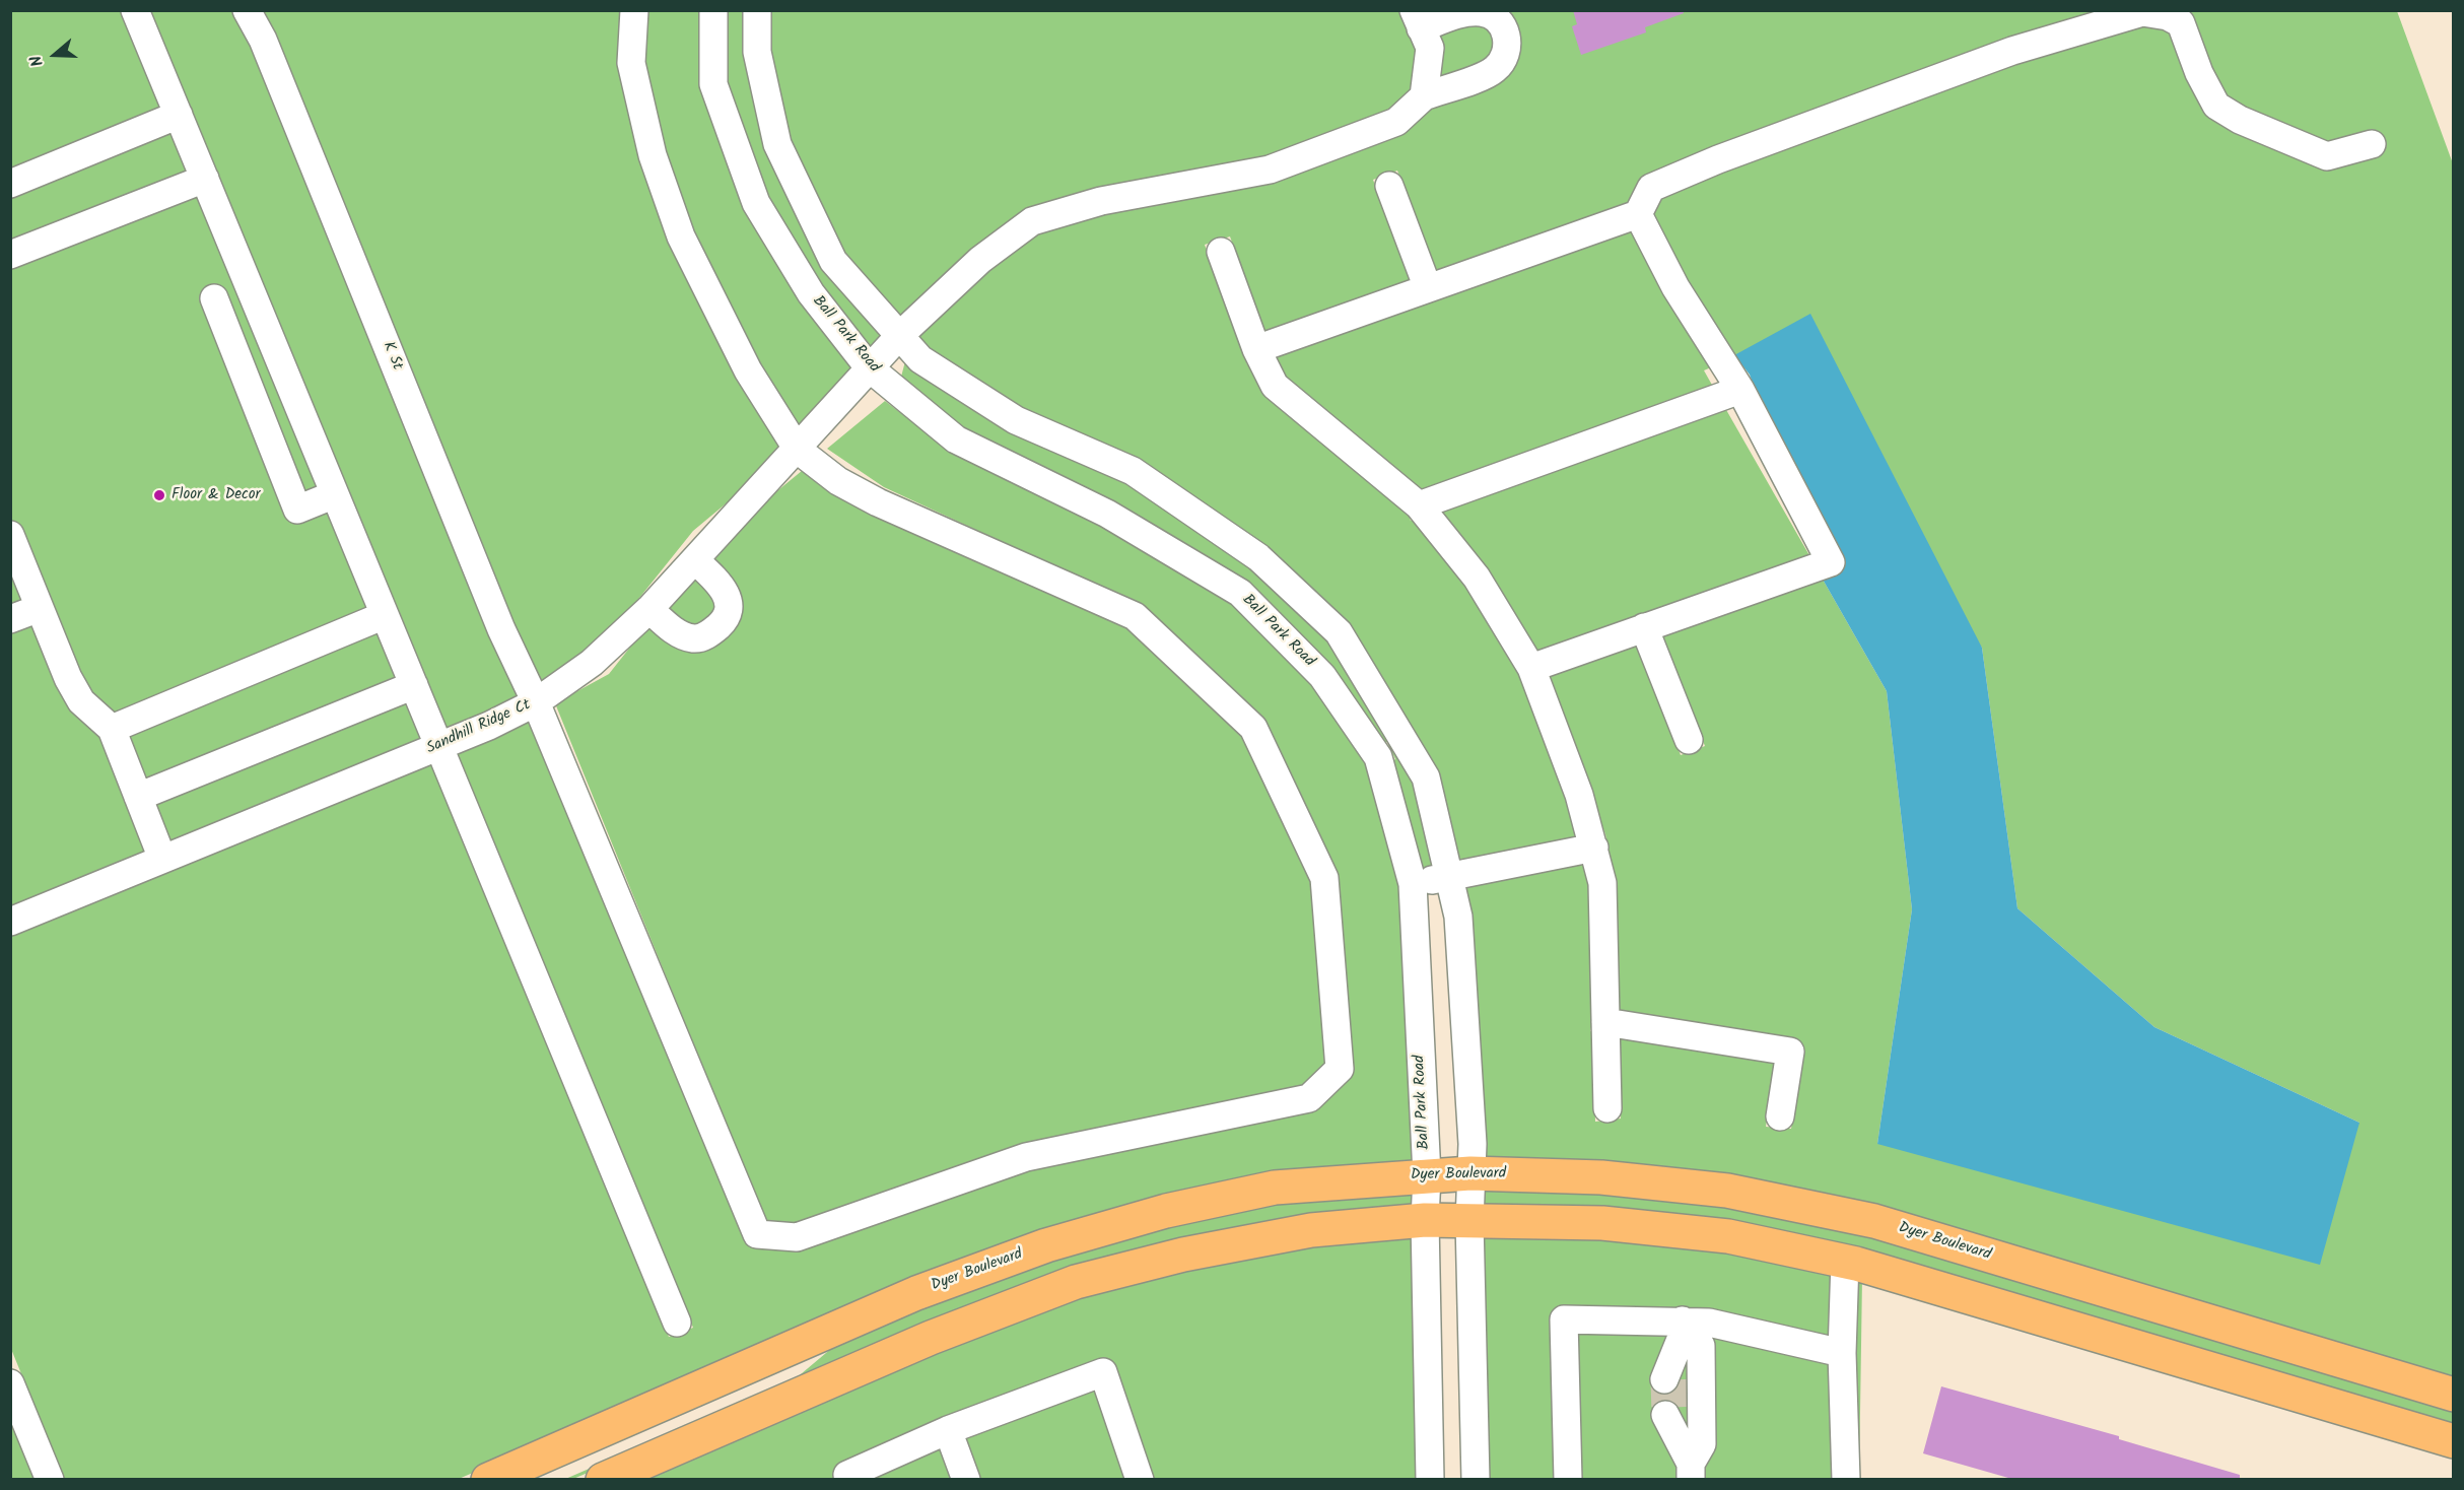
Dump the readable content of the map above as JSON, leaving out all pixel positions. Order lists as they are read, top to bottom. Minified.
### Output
{"streets":{"main road":["Dyer Boulevard"],"street":["Ball Park Road","K St","Sandhill Ridge Ct"]},"crossings":[["Ball Park Road","Sandhill Ridge Ct"],["Ball Park Road","Dyer Boulevard"],["K St","Sandhill Ridge Ct"]],"places":["Floor & Decor"],"north":"left"}
